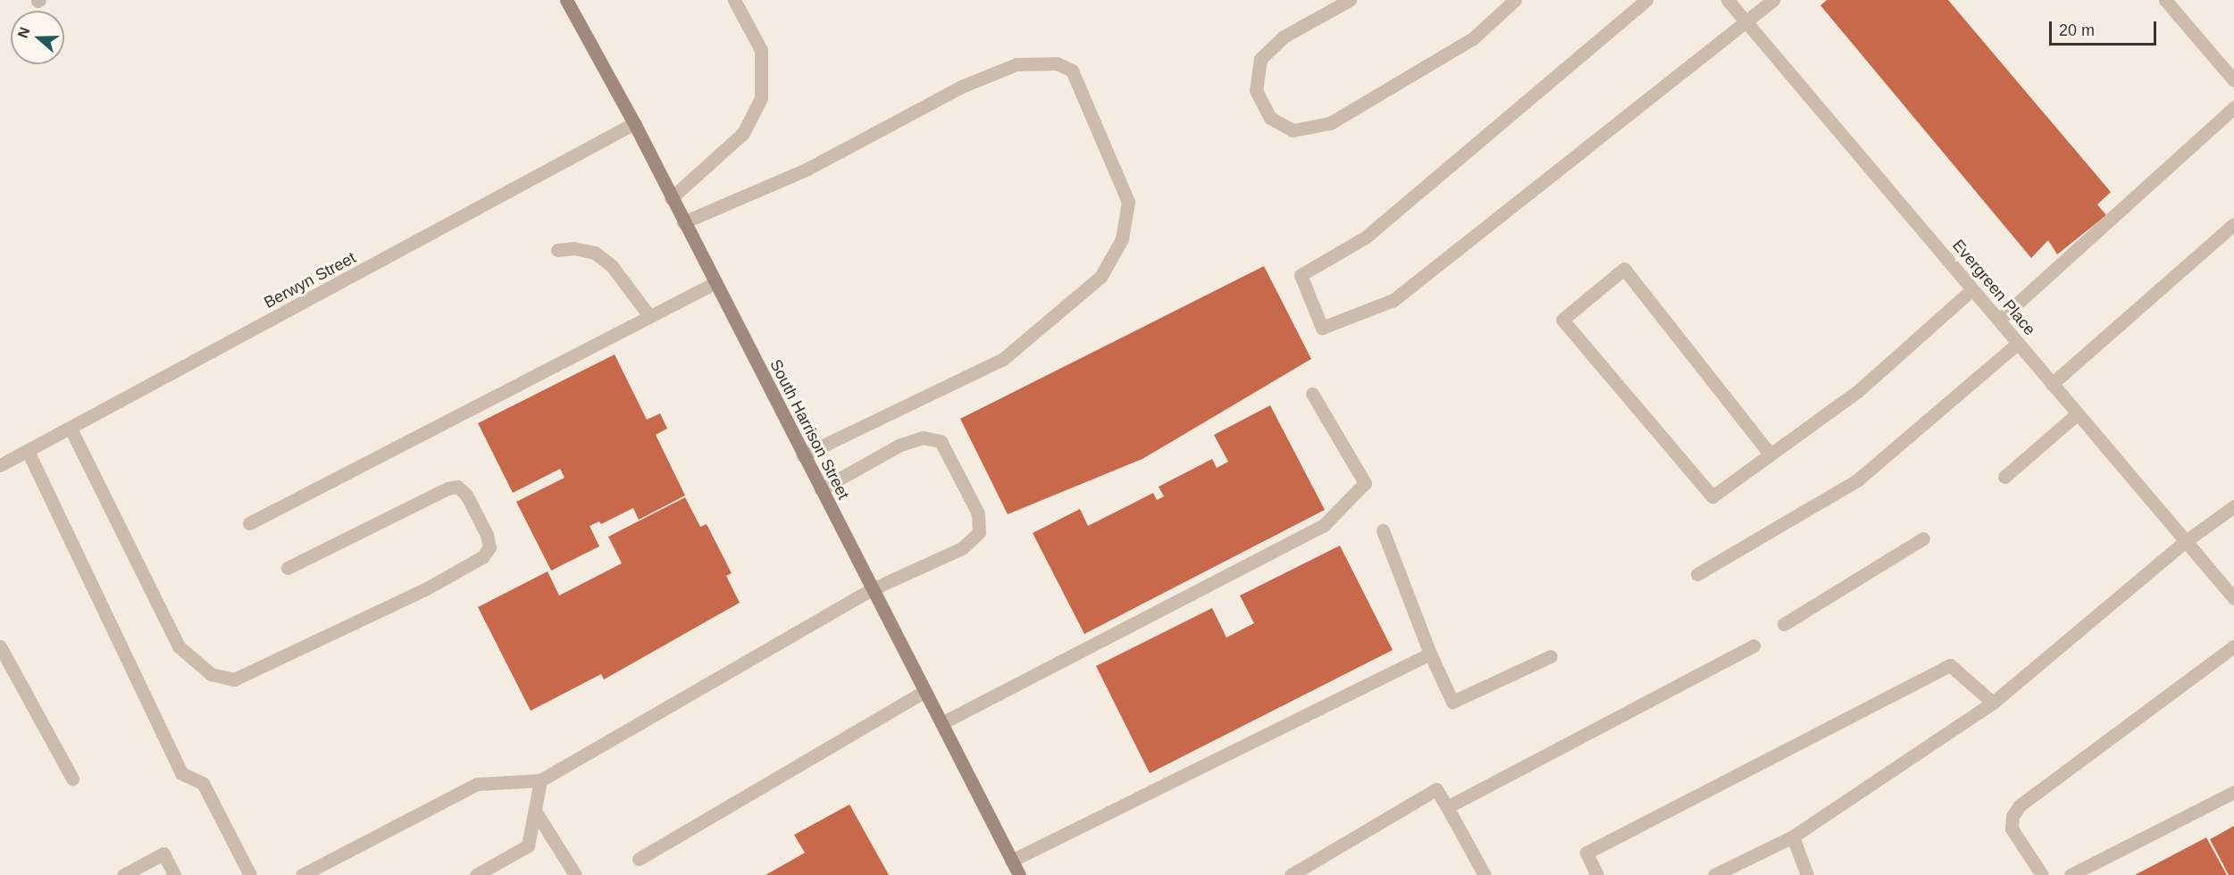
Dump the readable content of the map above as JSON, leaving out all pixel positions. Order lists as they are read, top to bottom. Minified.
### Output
{"streets":{"main road":["South Harrison Street"],"street":["Berwyn Street","Evergreen Place"]},"crossings":[["Berwyn Street","South Harrison Street"]],"scale_bar":"20 m","north":"left"}
